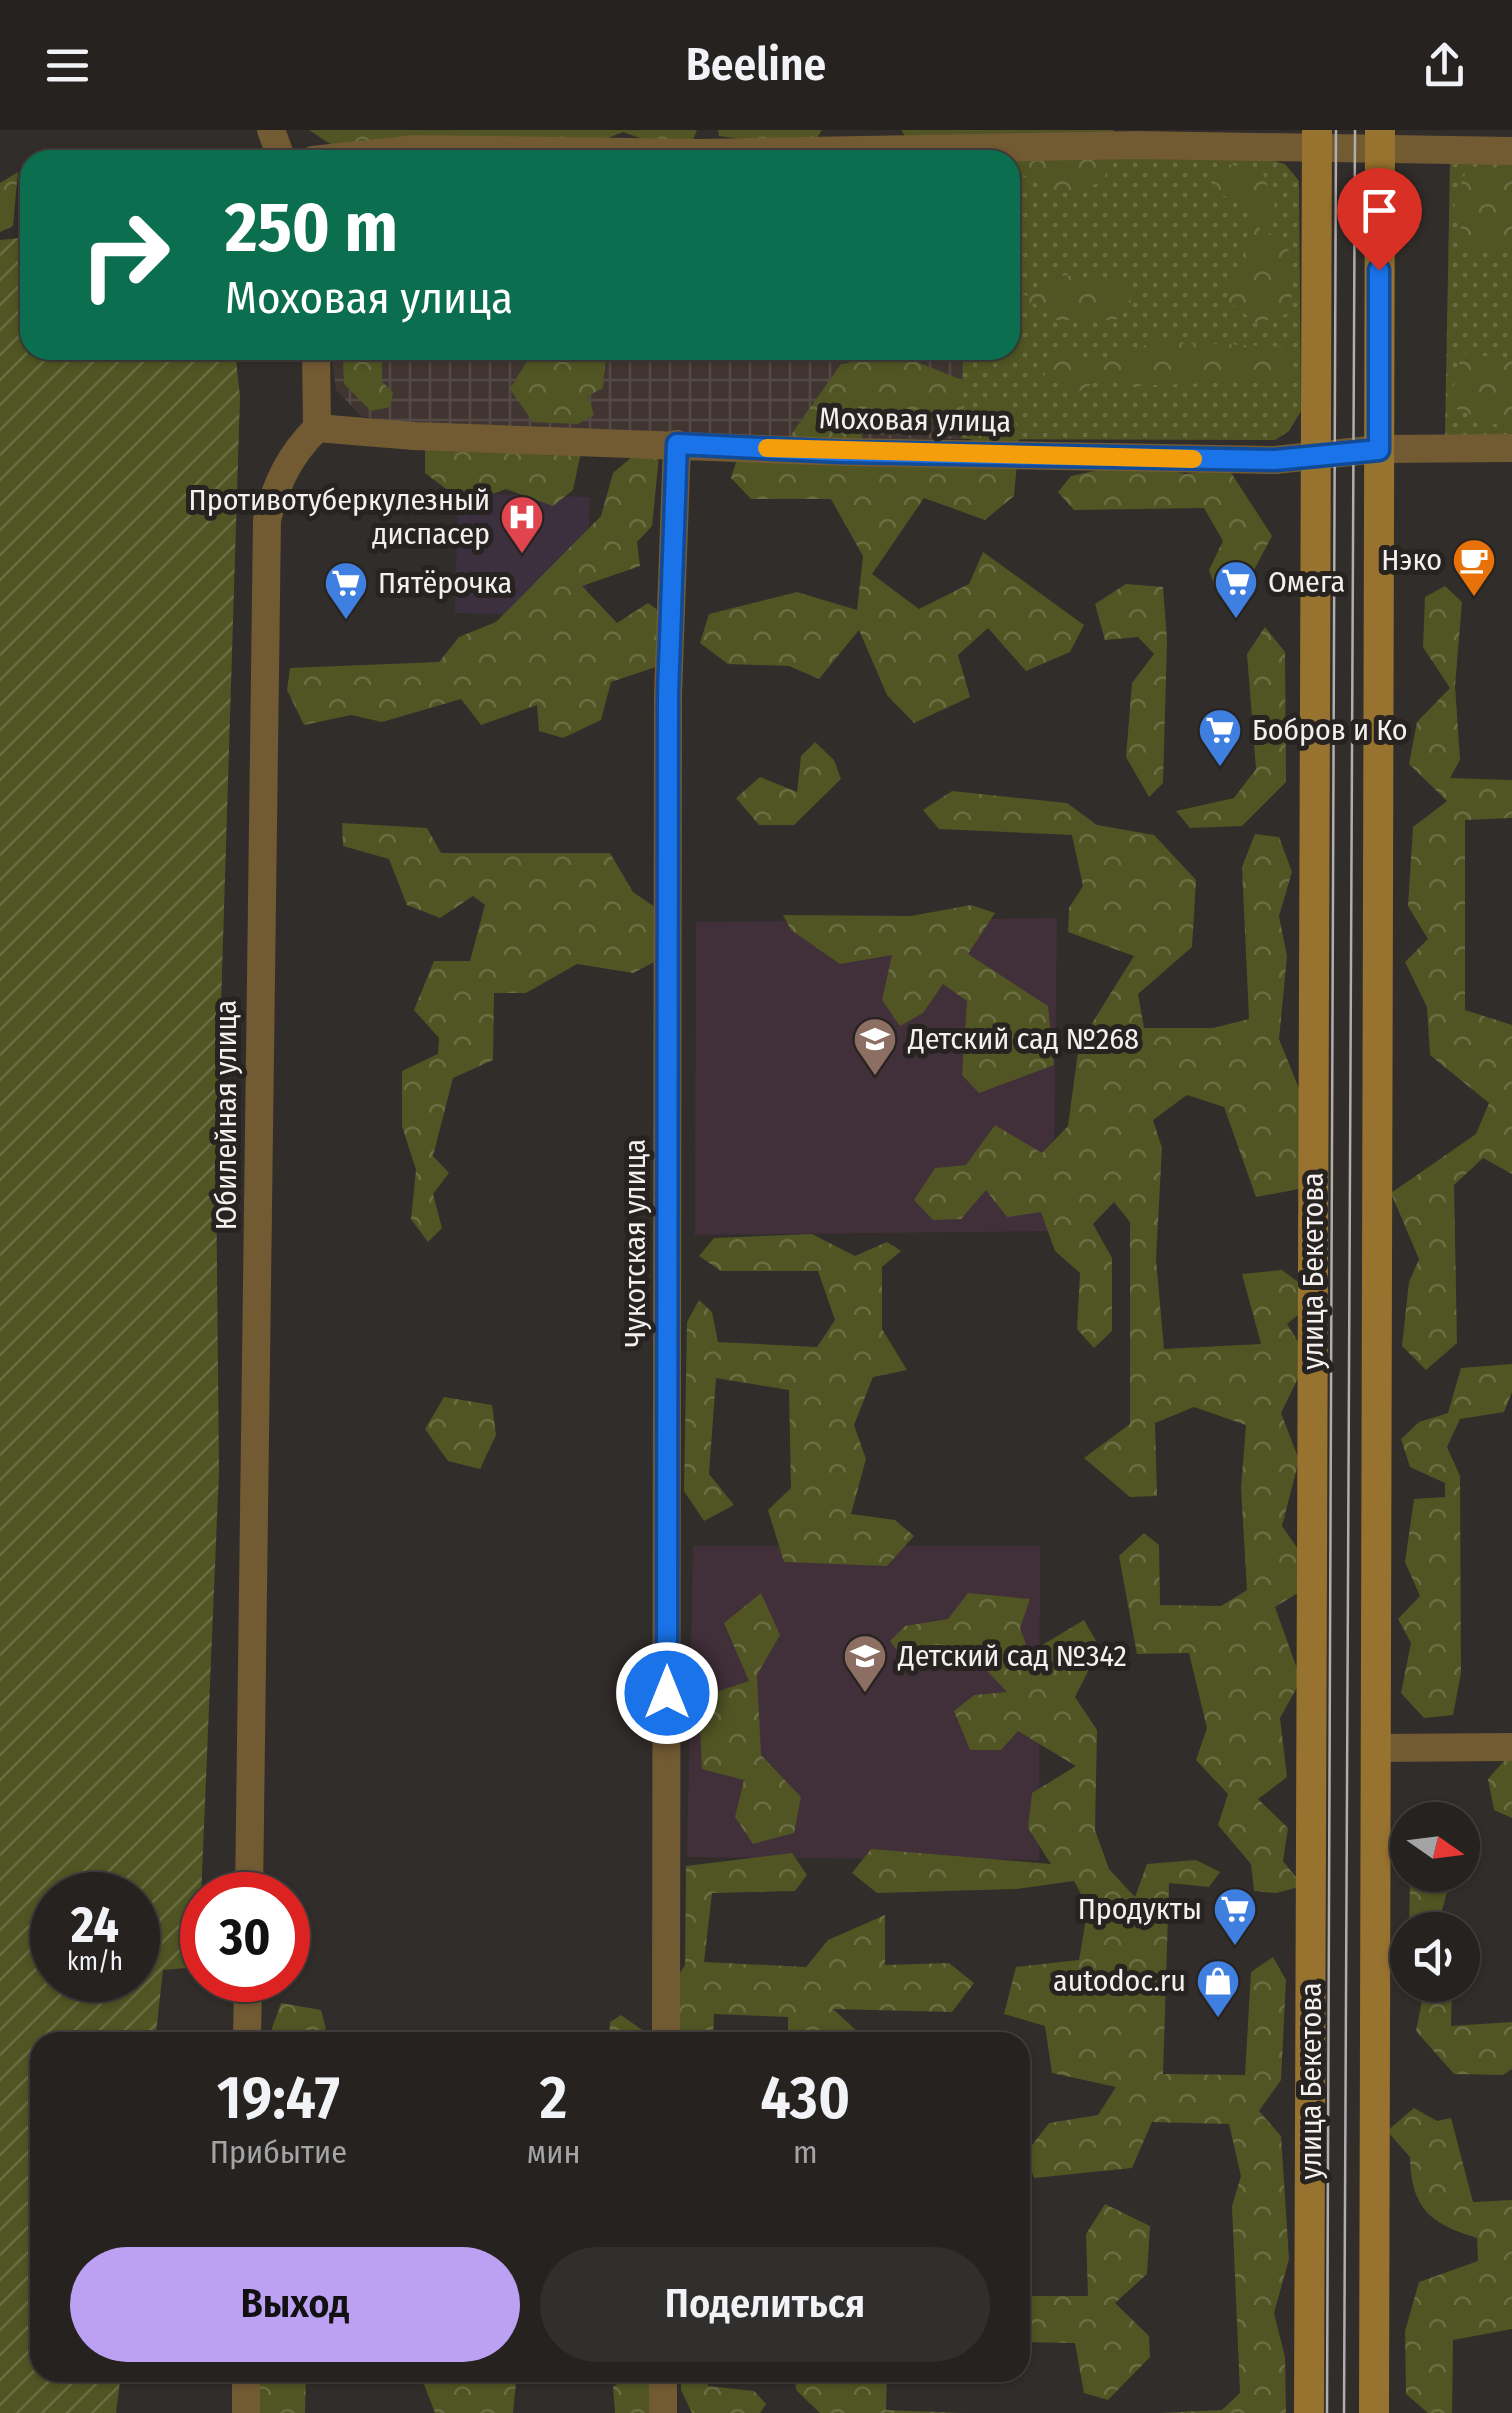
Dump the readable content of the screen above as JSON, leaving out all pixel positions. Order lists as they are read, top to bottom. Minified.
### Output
{"streets":{"main road":["улица Бекетова"],"street":["Моховая улица","Юбилейная улица","Чукотская улица"]},"crossings":[["Моховая улица","Юбилейная улица"],["Моховая улица","Чукотская улица"],["Моховая улица","улица Бекетова"]],"places":{"hospital":["Противотуберкулезный диспасер"],"cafe":["Нэко"],"supermarket":["Омега","Пятёрочка","Бобров и Ко","Продукты"],"school or university":["Детский сад №268","Детский сад №342"],"shop":["autodoc.ru"]},"north":"right","page":{"header":"Beeline","turn":["250 m","Моховая улица"],"speed":"24 km/h","limit":"30","eta":["19:47","Прибытие","2","мин","430","m"],"buttons":["Выход","Поделиться"]}}
